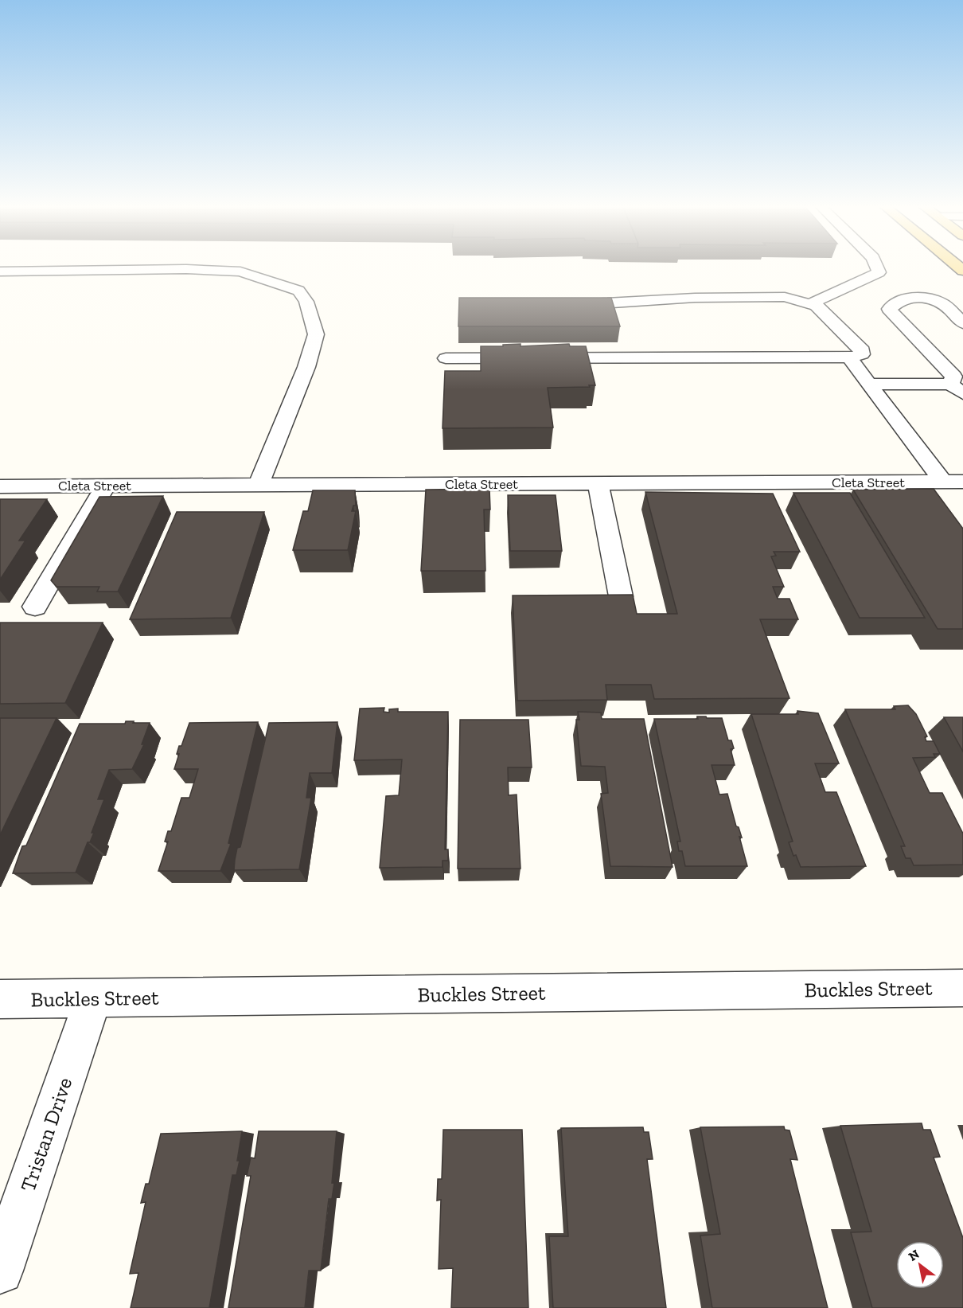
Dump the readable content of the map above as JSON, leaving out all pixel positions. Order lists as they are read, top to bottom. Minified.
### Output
{"streets":{"street":["Cleta Street","Buckles Street","Tristan Drive"]},"crossings":[["Buckles Street","Tristan Drive"]],"north":"top left"}
